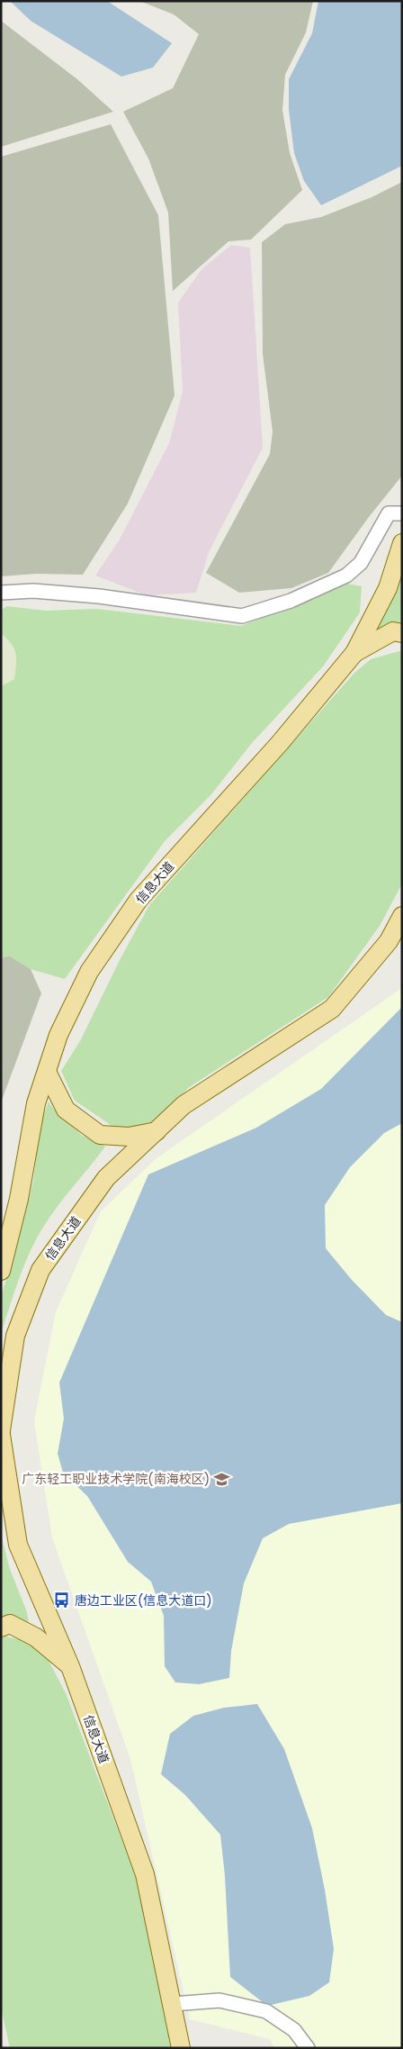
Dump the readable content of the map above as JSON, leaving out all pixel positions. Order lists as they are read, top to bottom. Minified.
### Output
{"streets":{"main road":["信息大道"]},"places":{"school or university":["广东轻工职业技术学院(南海校区)"],"bus stop":["唐边工业区(信息大道口)"]}}
